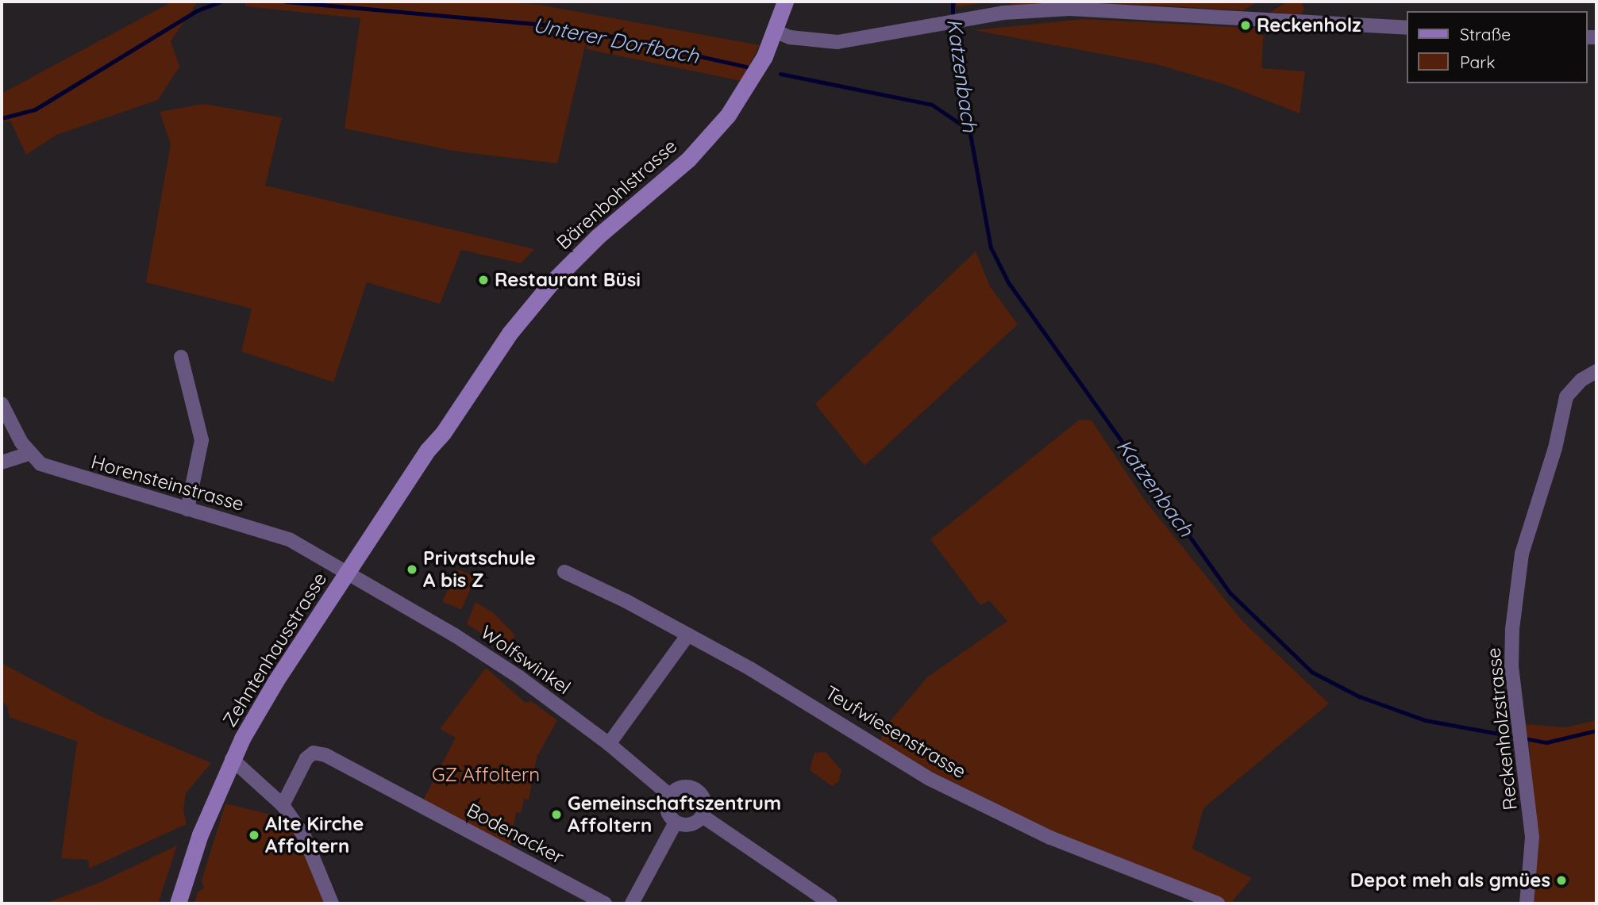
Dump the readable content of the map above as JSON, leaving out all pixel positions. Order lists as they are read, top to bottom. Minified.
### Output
{"streets":{"street":["Bärenbohlstrasse","Horensteinstrasse","Zehntenhausstrasse","Wolfswinkel","Reckenholzstrasse","Teufwiesenstrasse","Bodenacker"]},"crossings":[["Bärenbohlstrasse","Horensteinstrasse"],["Bärenbohlstrasse","Zehntenhausstrasse"],["Bärenbohlstrasse","Wolfswinkel"],["Horensteinstrasse","Zehntenhausstrasse"],["Horensteinstrasse","Wolfswinkel"],["Zehntenhausstrasse","Wolfswinkel"]],"water":["Unterer Dorfbach","Katzenbach"],"parks":["GZ Affoltern"],"places":["Reckenholz","Restaurant Büsi","Privatschule A bis Z","Gemeinschaftszentrum Affoltern","Alte Kirche Affoltern","Depot meh als gmües"],"legend":["Straße","Park"]}
